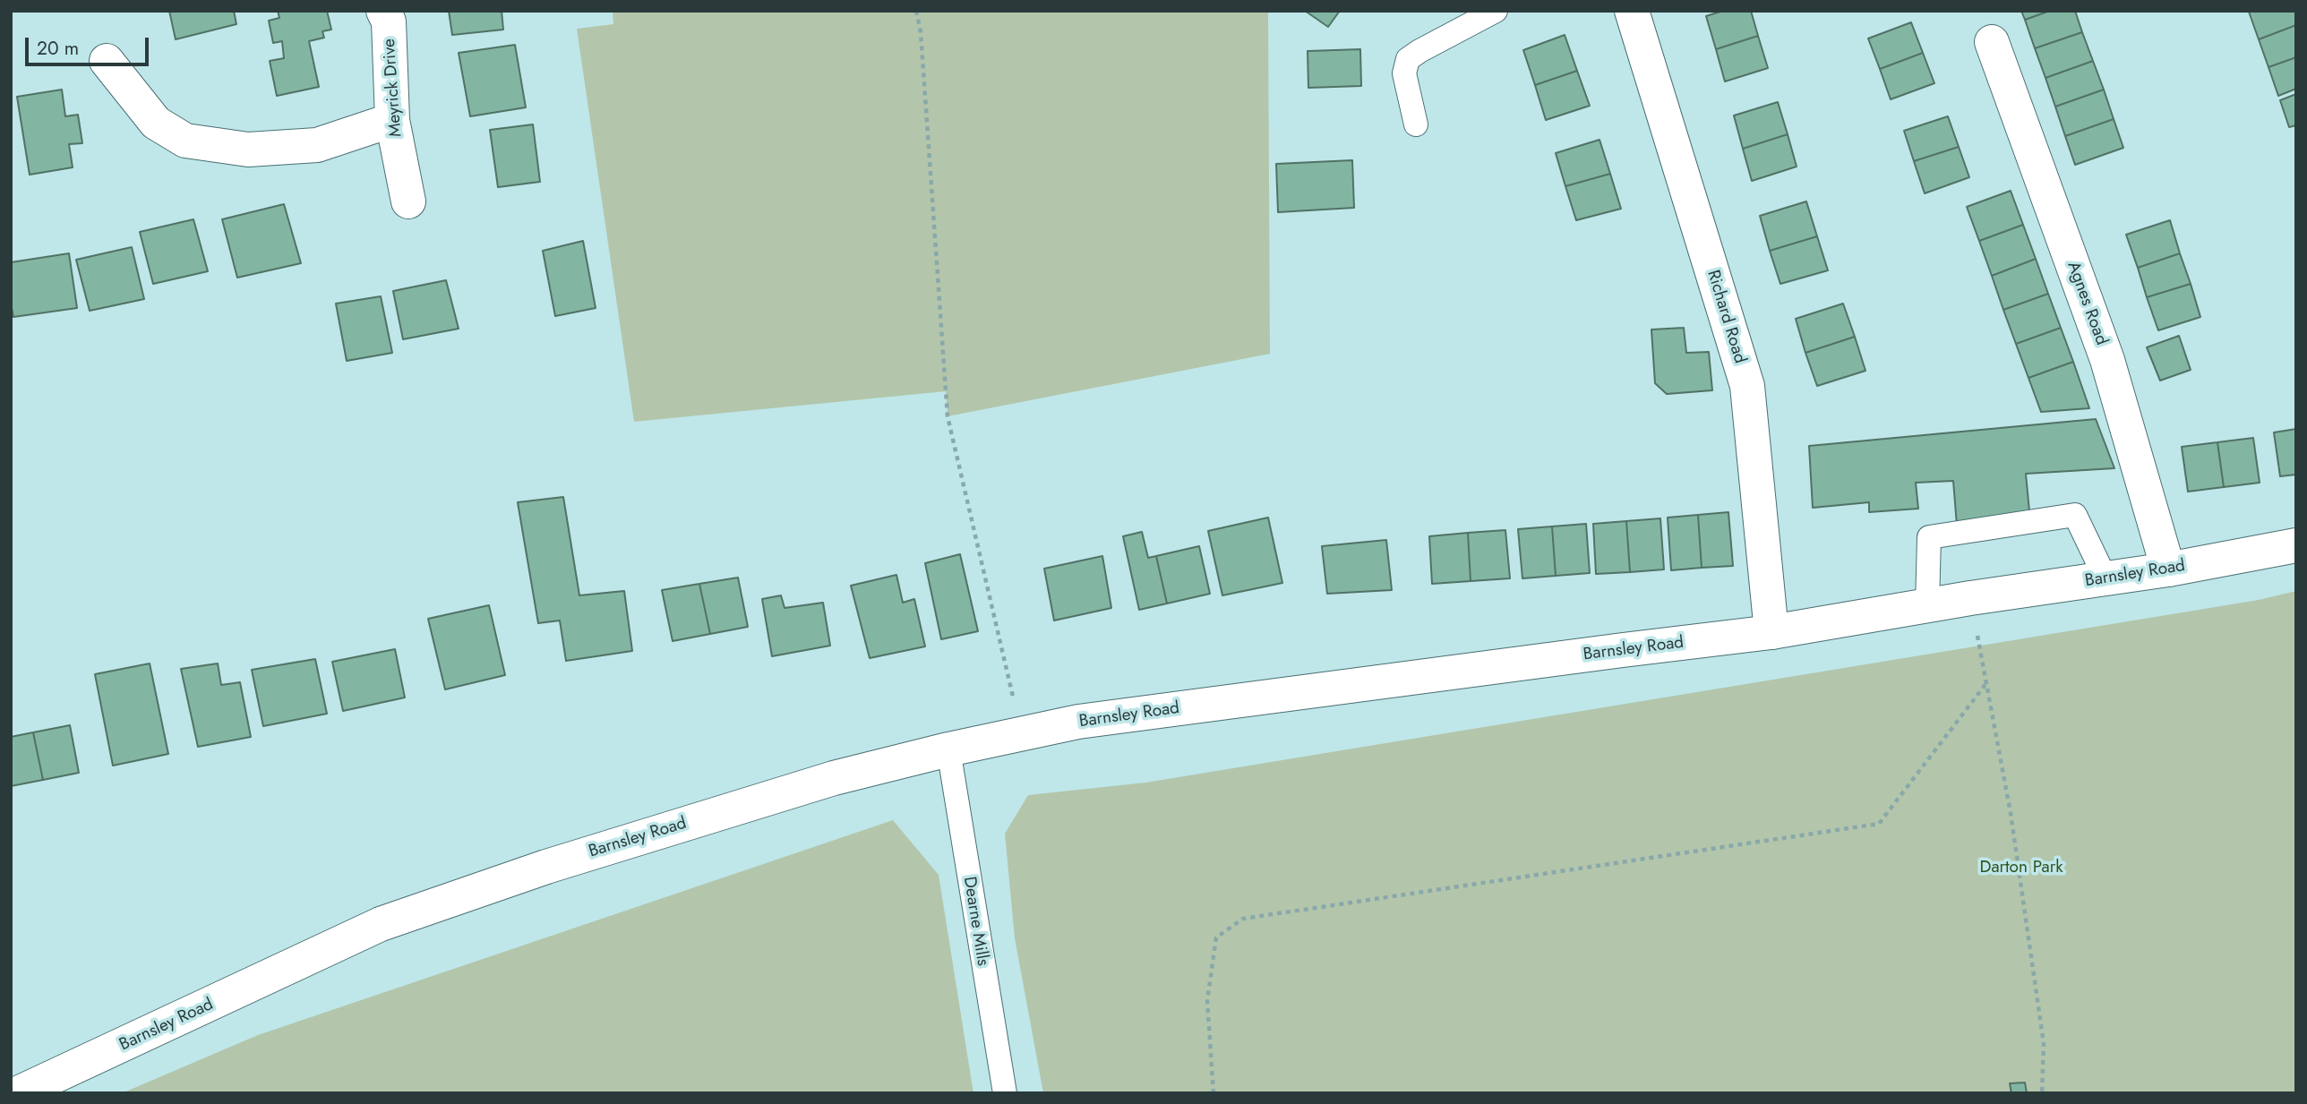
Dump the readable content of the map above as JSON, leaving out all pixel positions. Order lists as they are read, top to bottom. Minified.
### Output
{"streets":{"main road":["Meyrick Drive","Agnes Road","Richard Road","Barnsley Road"],"lane":["Dearne Mills"]},"crossings":[["Agnes Road","Barnsley Road"],["Richard Road","Barnsley Road"],["Barnsley Road","Dearne Mills"]],"parks":["Darton Park"],"scale_bar":"20 m"}
